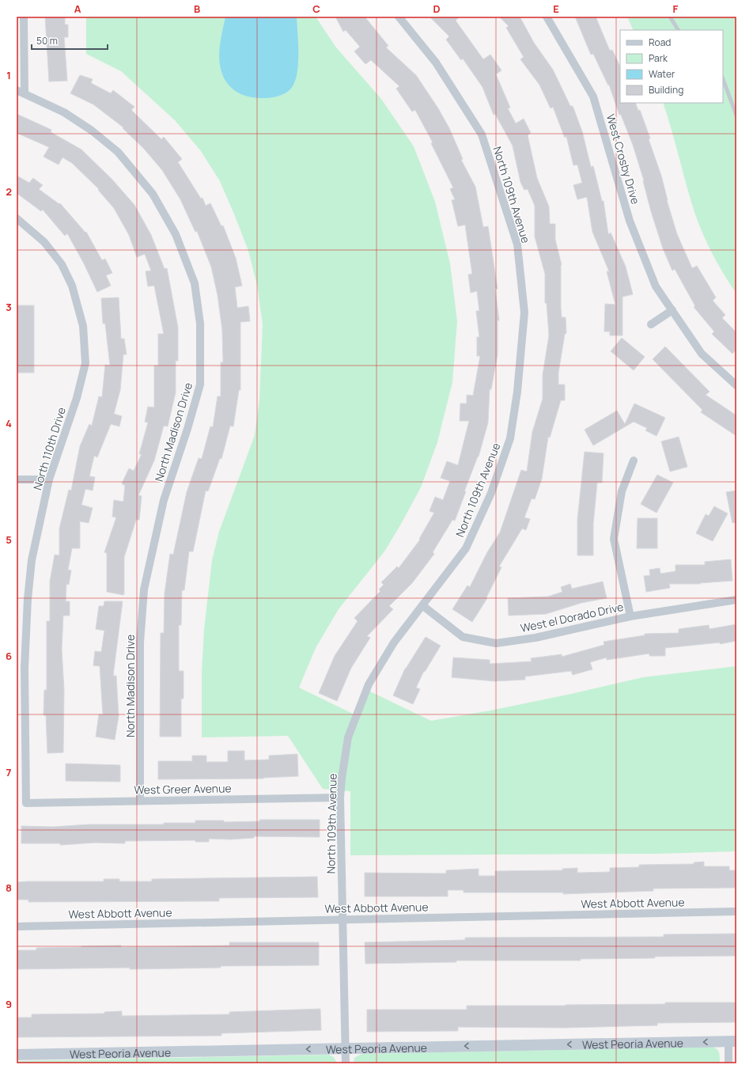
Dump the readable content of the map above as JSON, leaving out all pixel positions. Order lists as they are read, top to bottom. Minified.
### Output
{"streets":{"street":["West Crosby Drive","North 109th Avenue","North Madison Drive","North 110th Drive","West el Dorado Drive","West Greer Avenue","West Abbott Avenue","West Peoria Avenue"]},"crossings":[["North 109th Avenue","West el Dorado Drive"],["North 109th Avenue","West Greer Avenue"],["North 109th Avenue","West Abbott Avenue"],["North 109th Avenue","West Peoria Avenue"],["North Madison Drive","West Greer Avenue"],["North 110th Drive","West Greer Avenue"]],"one_way":["West Peoria Avenue"],"legend":["Road","Park","Water","Building"],"scale_bar":"50 m","grid":{"columns":["A","B","C","D","E","F"],"rows":["1","2","3","4","5","6","7","8","9"]}}
